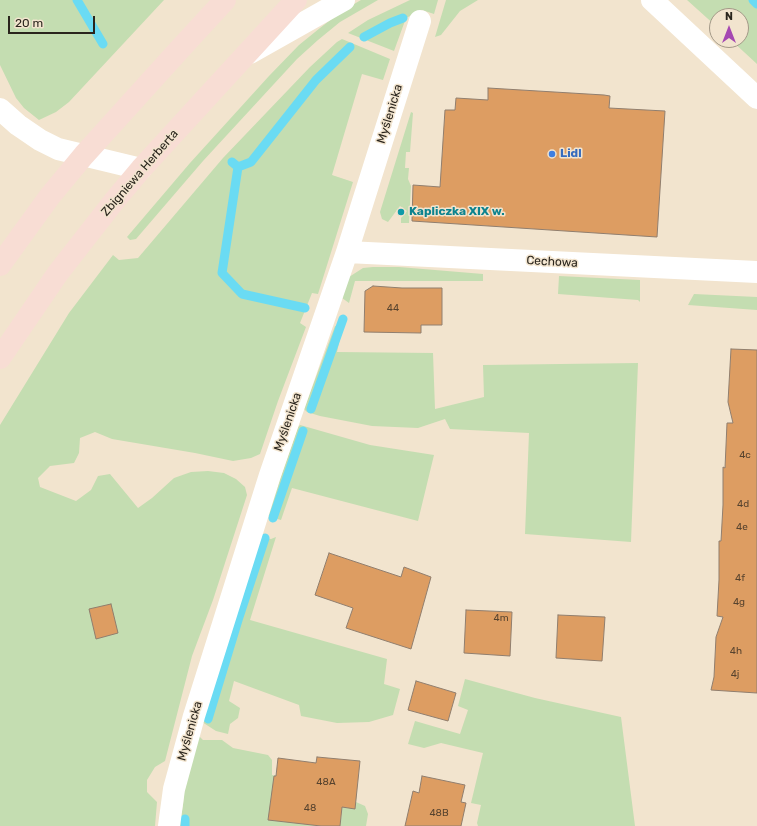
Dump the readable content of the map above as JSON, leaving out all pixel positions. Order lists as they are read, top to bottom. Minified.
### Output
{"streets":{"main road":["Zbigniewa Herberta"],"street":["Myślenicka","Cechowa"]},"crossings":[["Myślenicka","Cechowa"]],"places":["Lidl","Kapliczka XIX w."],"house_numbers":["44","4c","4d","4e","4f","4g","4m","4h","4j","48A","48","48B"],"scale_bar":"20 m","north":"top"}
